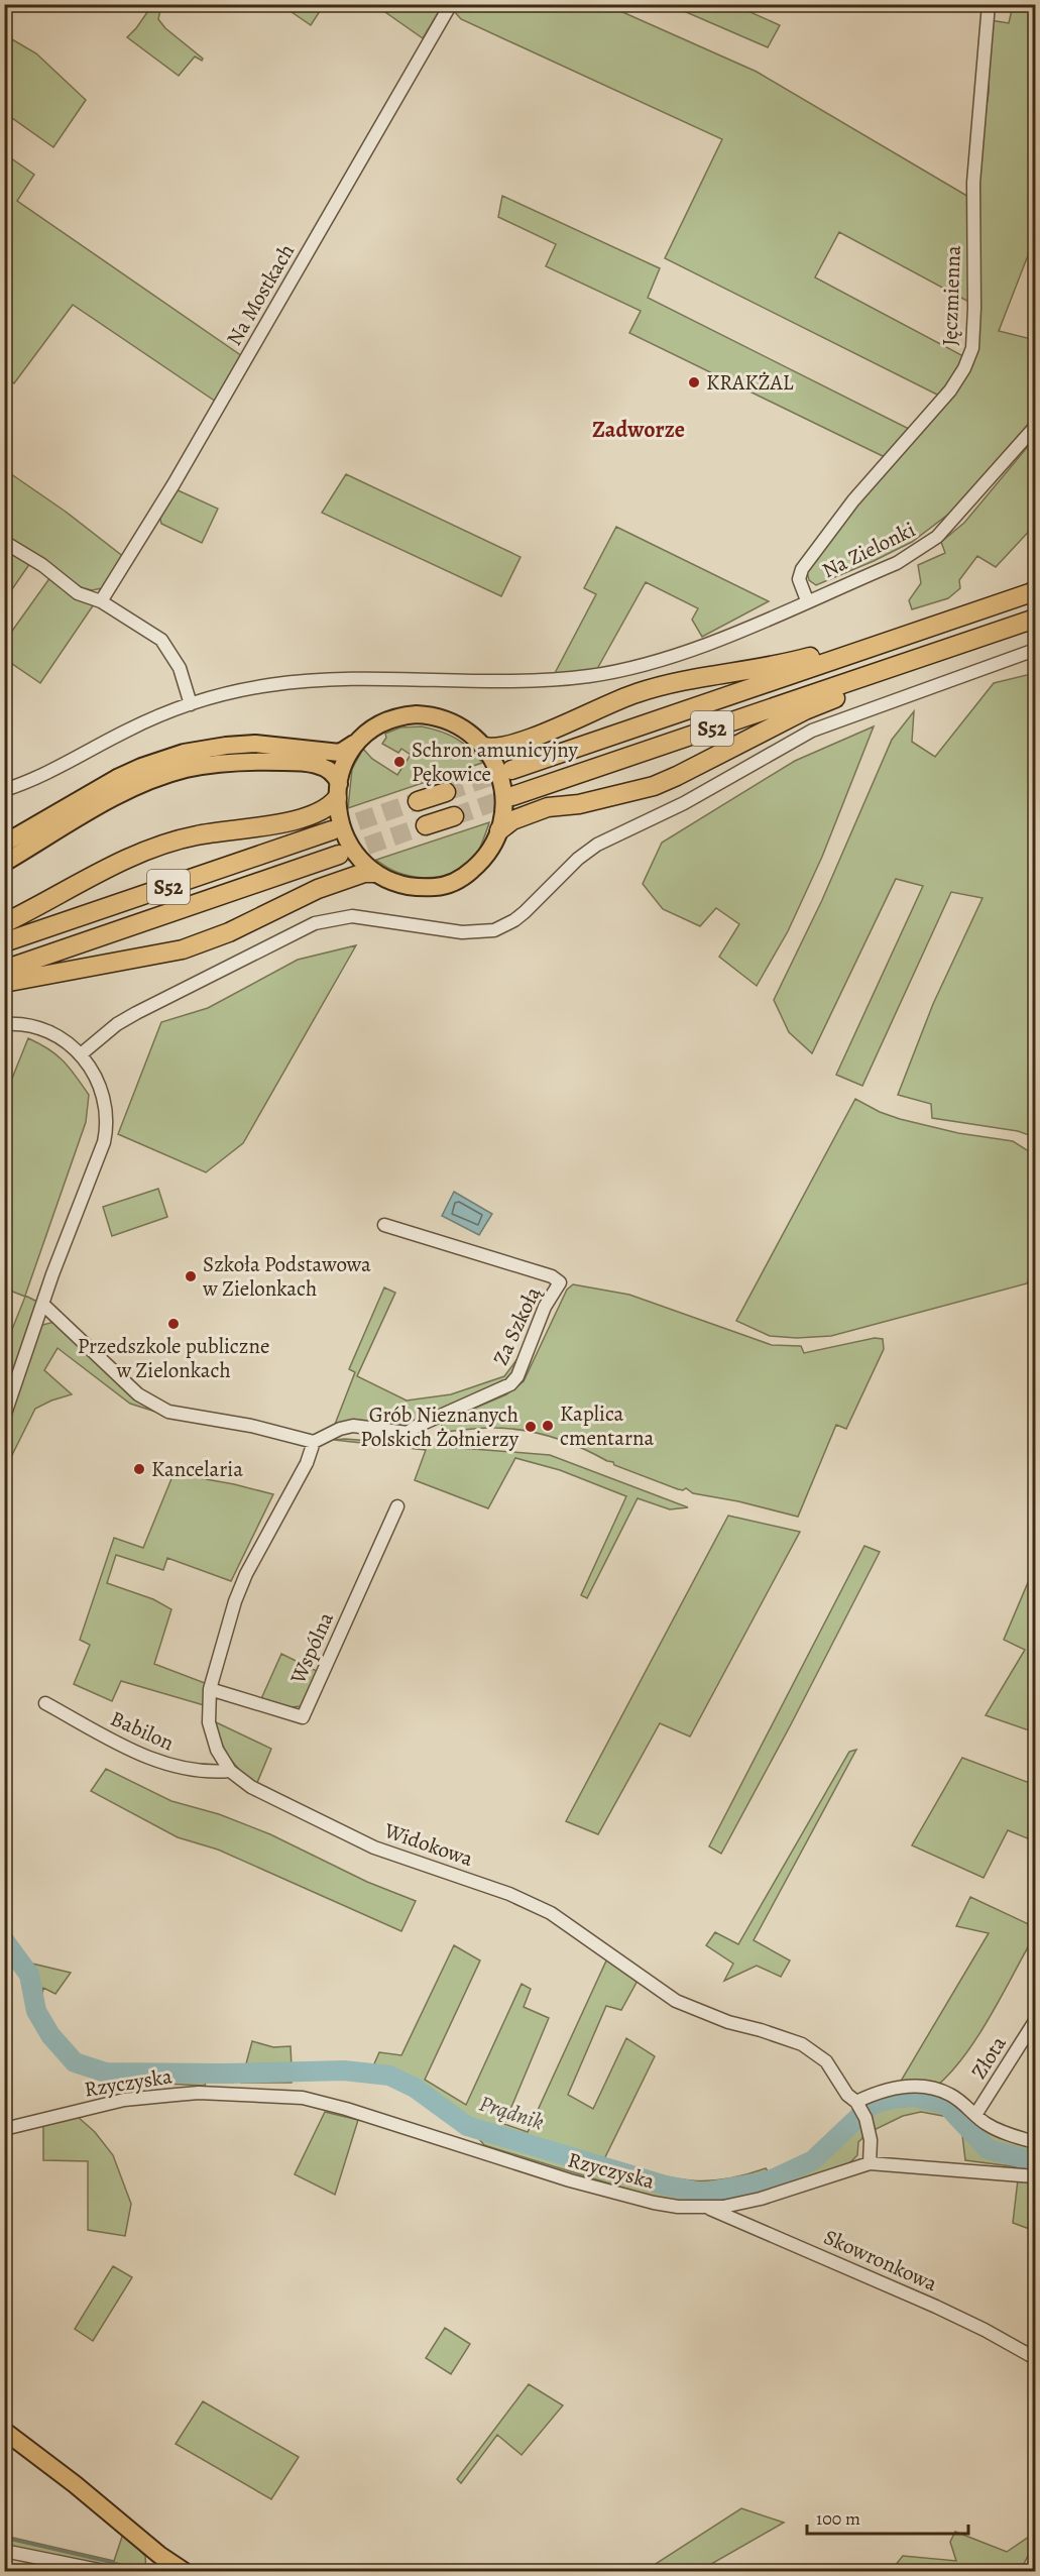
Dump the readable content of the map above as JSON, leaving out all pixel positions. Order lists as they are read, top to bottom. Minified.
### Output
{"streets":{"highway":["S52"],"street":["Na Mostkach","Jęczmienna","Na Zielonki","Za Szkołą","Wspólna","Babilon","Widokowa","Złota","Rzyczyska","Skowronkowa"]},"crossings":[["Jęczmienna","Na Zielonki"],["Za Szkołą","Widokowa"],["Wspólna","Widokowa"],["Babilon","Widokowa"],["Widokowa","Rzyczyska"],["Rzyczyska","Skowronkowa"]],"districts":["Zadworze"],"water":["Prądnik"],"places":["KRAKŻAL","Schron amunicyjny Pękowice","Szkoła Podstawowa w Zielonkach","Przedszkole publiczne w Zielonkach","Kaplica cmentarna","Grób Nieznanych Polskich Żołnierzy","Kancelaria"],"scale_bar":"100 m"}
